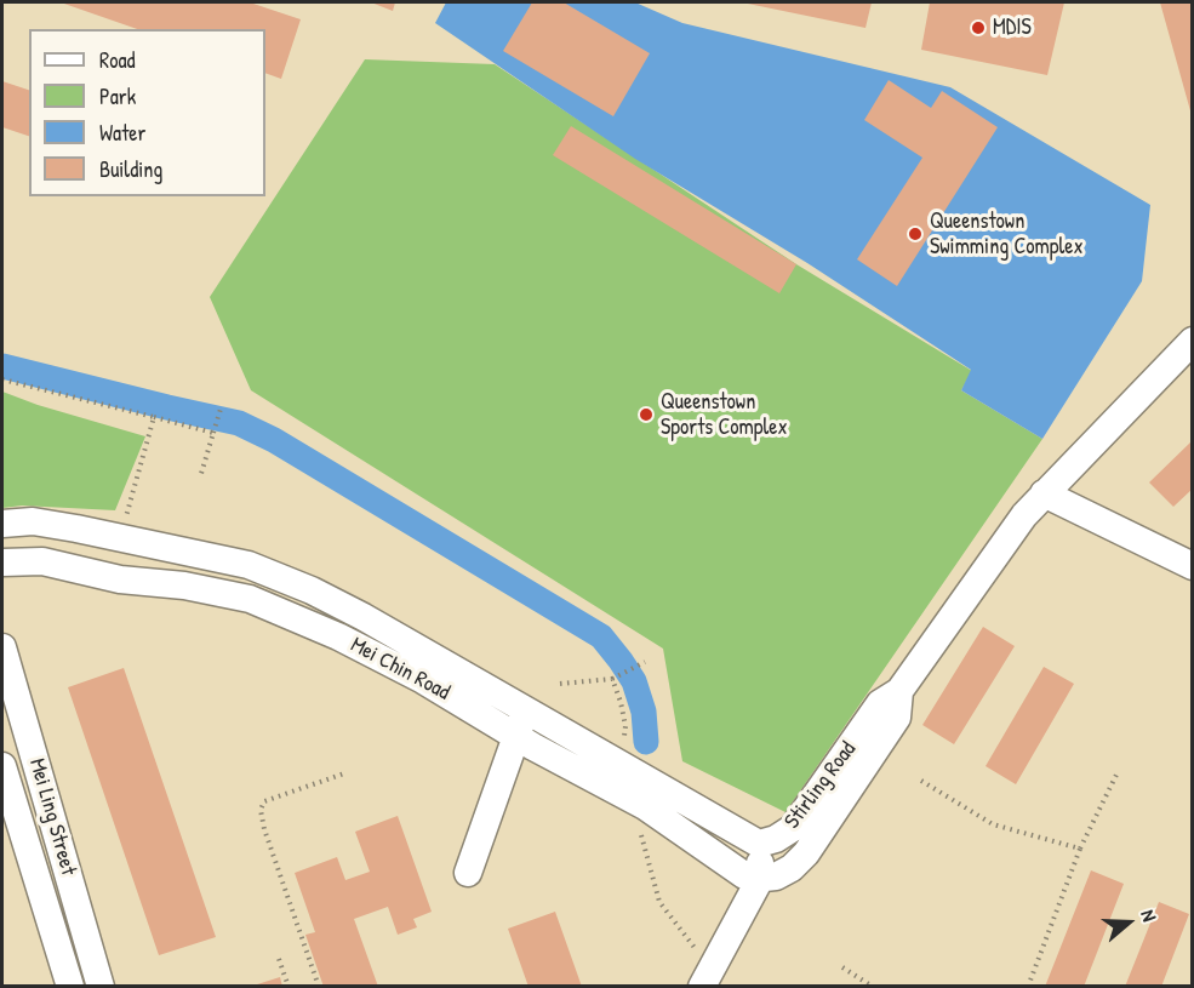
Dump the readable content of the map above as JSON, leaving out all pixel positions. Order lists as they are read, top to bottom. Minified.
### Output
{"streets":{"street":["Mei Chin Road","Stirling Road","Mei Ling Street"]},"crossings":[["Mei Chin Road","Stirling Road"]],"places":["MDIS","Queenstown Swimming Complex","Queenstown Sports Complex"],"legend":["Road","Park","Water","Building"],"north":"right"}
